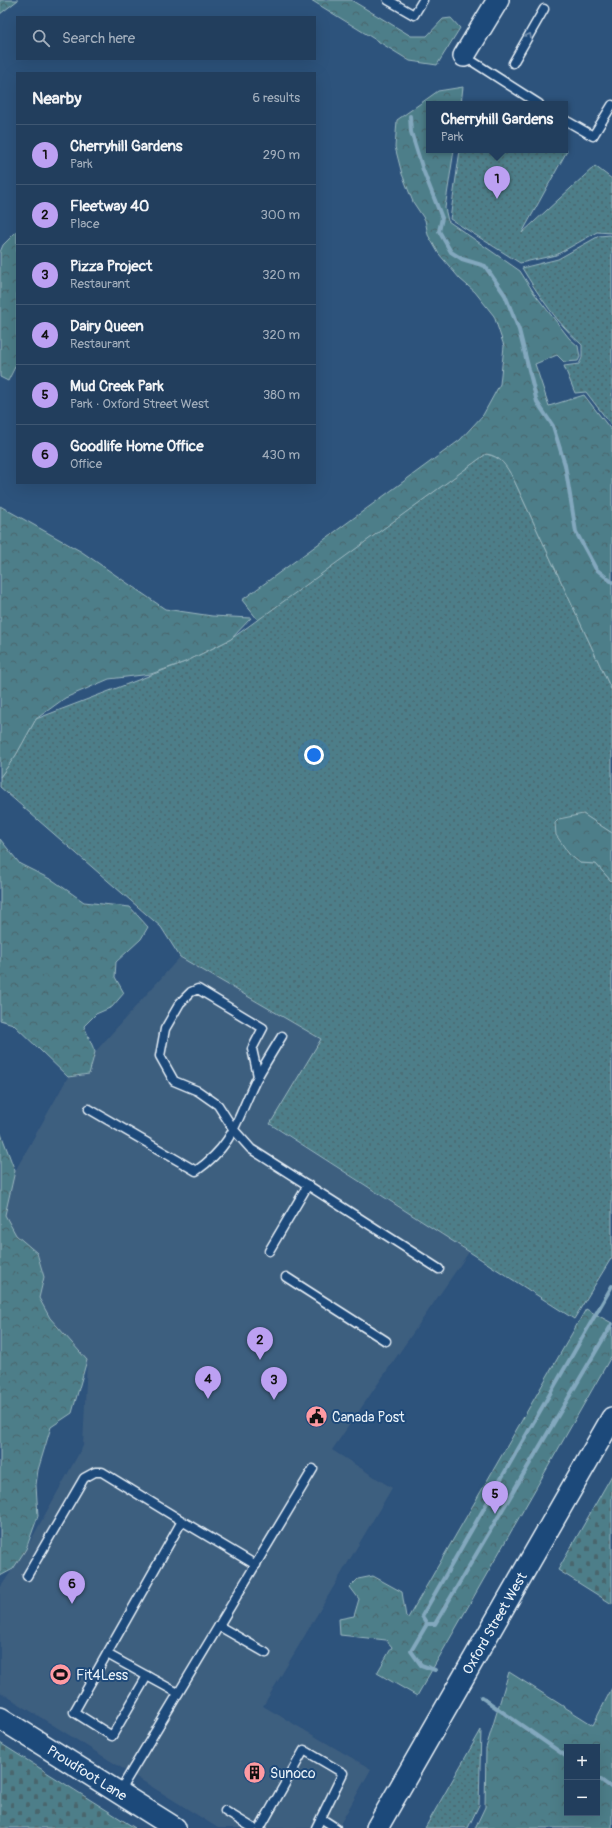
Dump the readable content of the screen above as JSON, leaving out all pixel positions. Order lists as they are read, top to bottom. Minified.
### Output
{"streets":{"main road":["Oxford Street West","Proudfoot Lane"]},"places":{"public building":["Canada Post"],"sports":["Fit4Less"],"building":["Sunoco"]},"page":{"search":"Search here","heading":["Nearby","6 results"],"popup":["Cherryhill Gardens","Park"],"list":[{"mark":"1","name":"Cherryhill Gardens","note":"Park","value":"290 m"},{"mark":"2","name":"Fleetway 40","note":"Place","value":"300 m"},{"mark":"3","name":"Pizza Project","note":"Restaurant","value":"320 m"},{"mark":"4","name":"Dairy Queen","note":"Restaurant","value":"320 m"},{"mark":"5","name":"Mud Creek Park","note":"Park · Oxford Street West","value":"380 m"},{"mark":"6","name":"Goodlife Home Office","note":"Office","value":"430 m"}],"pins":["1","2","4","3","5","6"],"map_buttons":["+","−"]}}
